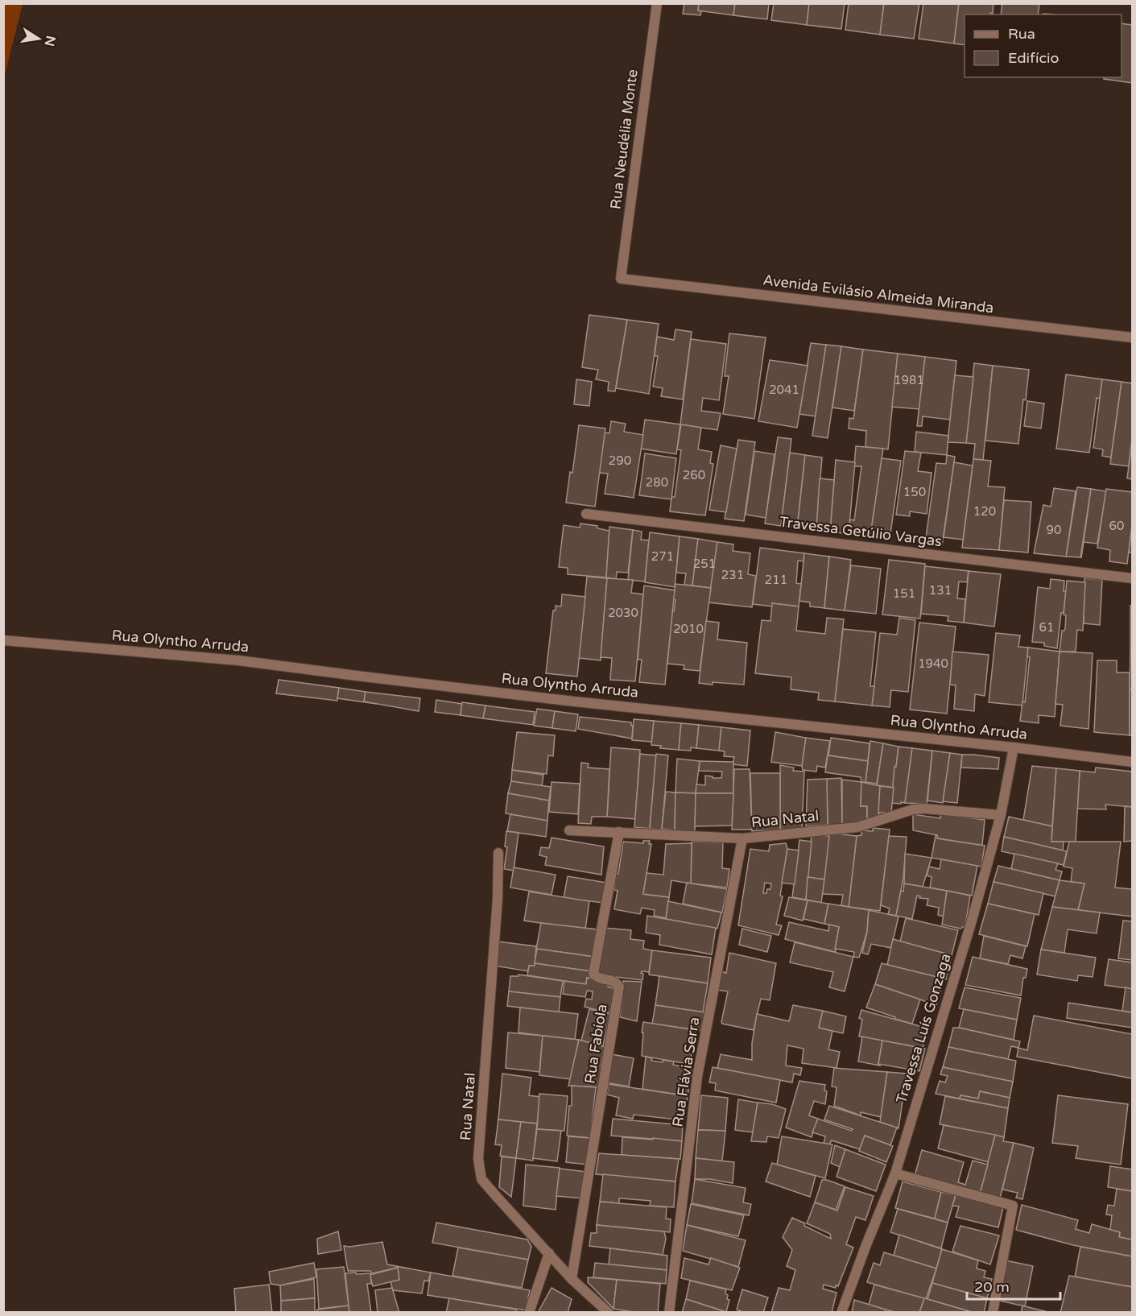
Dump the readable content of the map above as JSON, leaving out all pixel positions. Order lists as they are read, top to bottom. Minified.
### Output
{"streets":{"street":["Rua Neudélia Monte","Avenida Evilásio Almeida Miranda","Travessa Getúlio Vargas","Rua Olyntho Arruda","Rua Natal","Travessa Luís Gonzaga","Rua Fabíola","Rua Flávia Serra"]},"crossings":[["Rua Neudélia Monte","Avenida Evilásio Almeida Miranda"],["Rua Olyntho Arruda","Travessa Luís Gonzaga"],["Rua Natal","Travessa Luís Gonzaga"],["Rua Natal","Rua Fabíola"],["Rua Natal","Rua Flávia Serra"]],"house_numbers":["1981","2041","290","260","280","150","120","60","90","271","251","231","211","131","151","2030","61","2010","1940"],"legend":["Rua","Edifício"],"scale_bar":"20 m","north":"right"}
